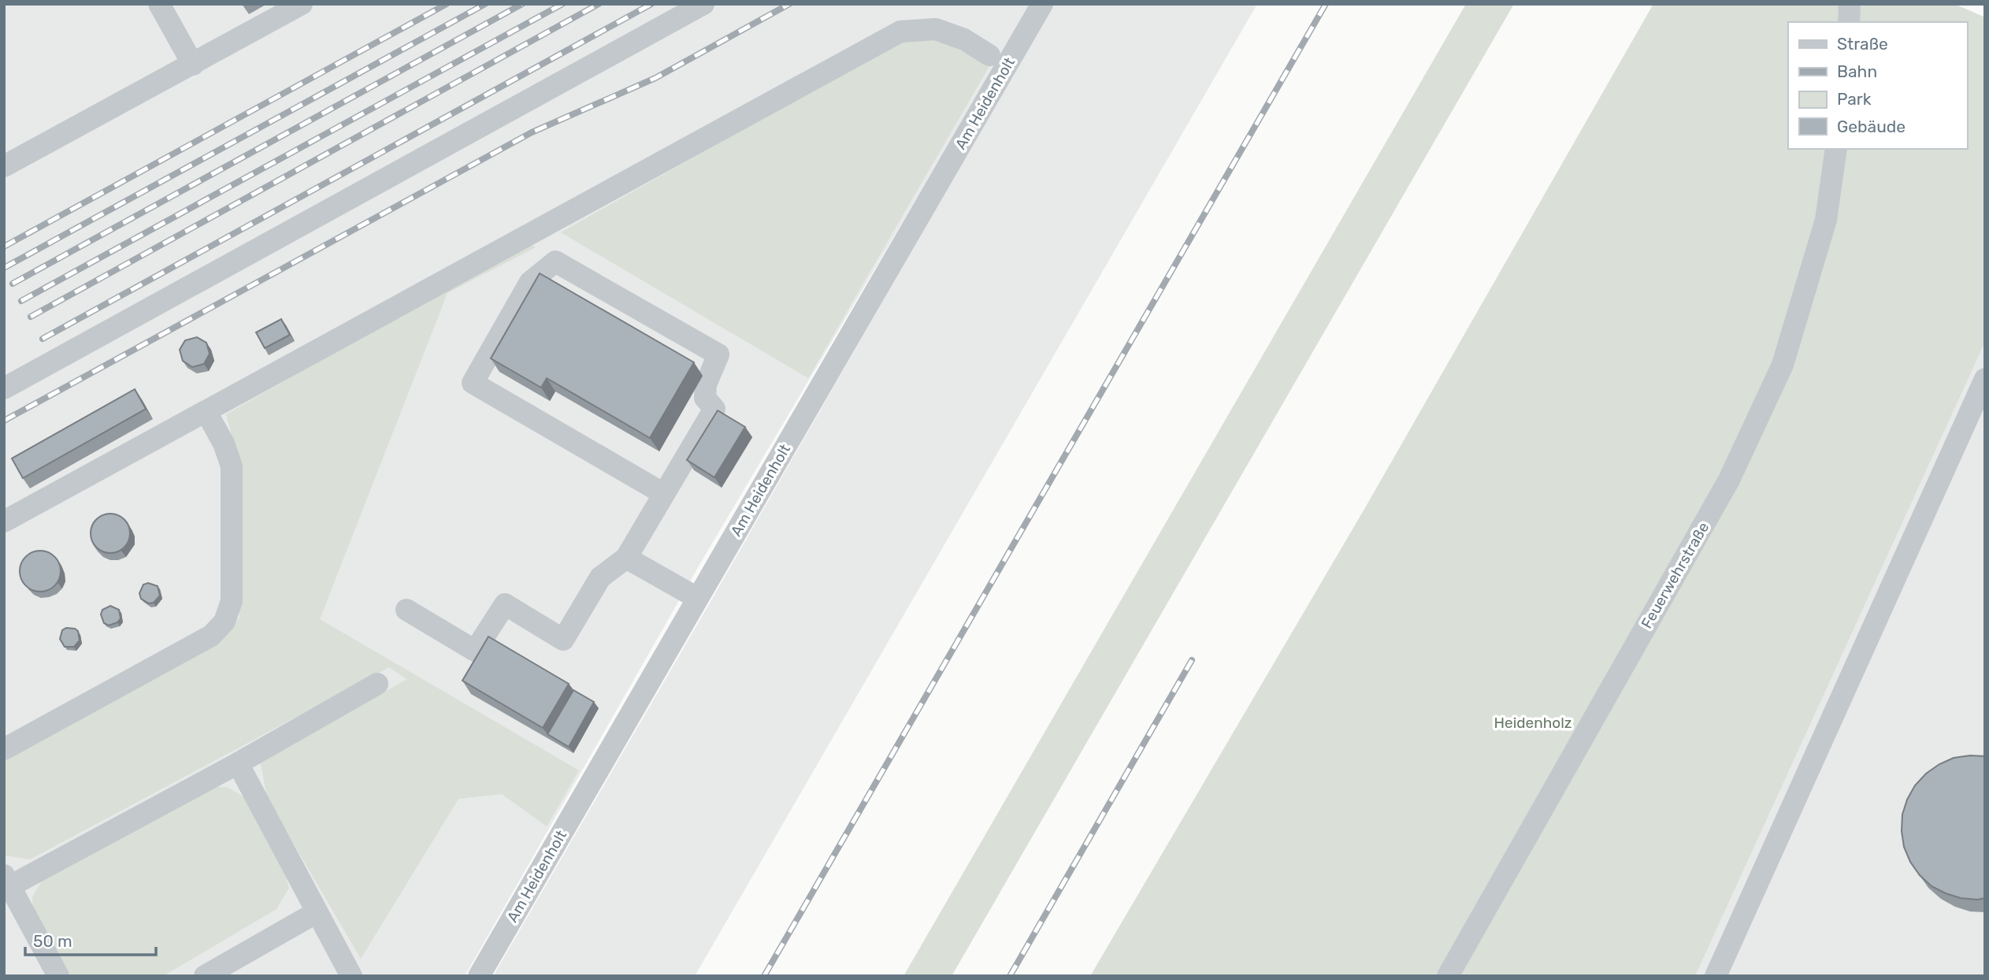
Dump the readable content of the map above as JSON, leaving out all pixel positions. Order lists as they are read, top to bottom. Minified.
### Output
{"streets":{"street":["Am Heidenholt","Feuerwehrstraße"]},"parks":["Heidenholz"],"legend":["Straße","Bahn","Park","Gebäude"],"scale_bar":"50 m"}
